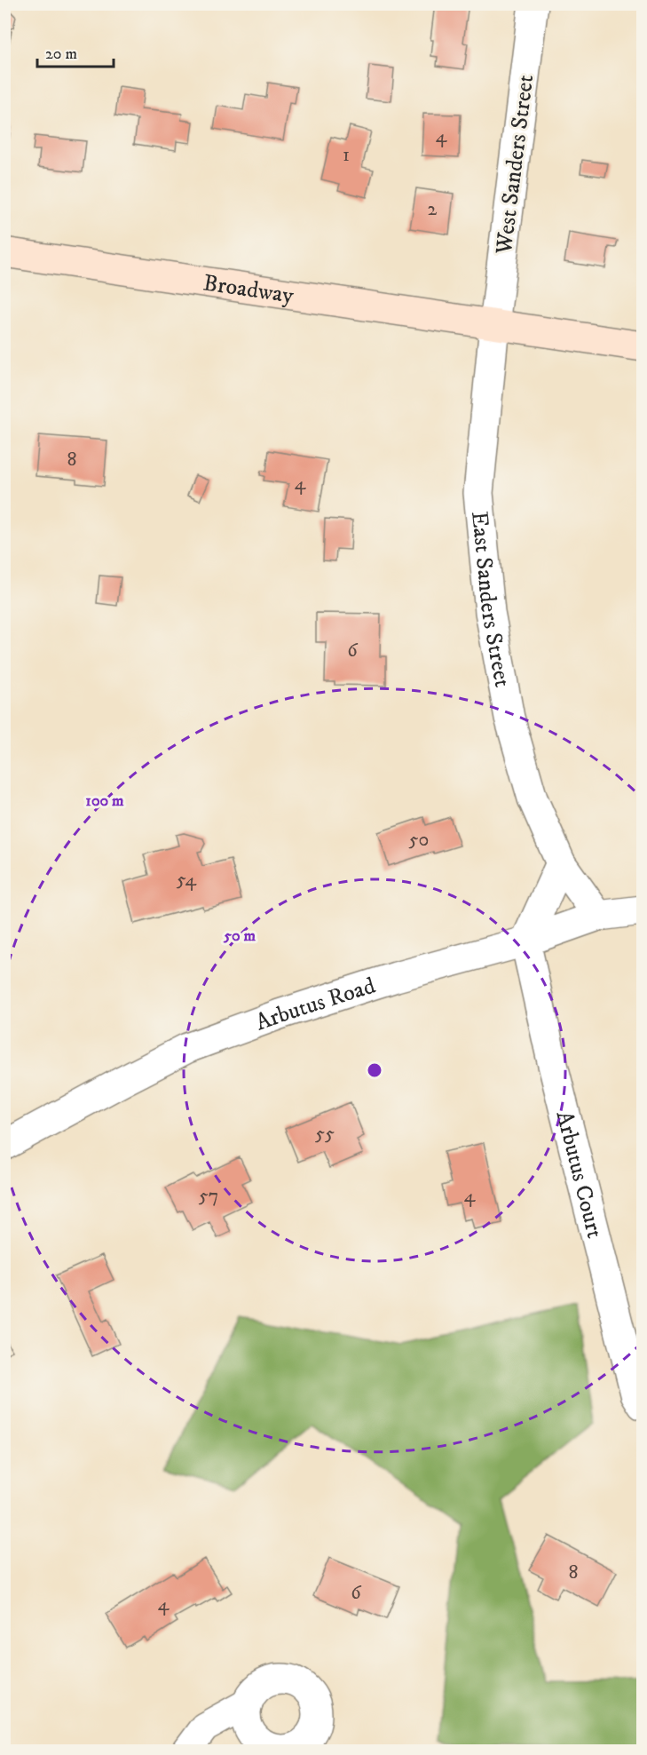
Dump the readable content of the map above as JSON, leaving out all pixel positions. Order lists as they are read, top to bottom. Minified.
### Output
{"streets":{"main road":["Broadway"],"street":["West Sanders Street","East Sanders Street","Arbutus Road","Arbutus Court"]},"crossings":[["West Sanders Street","Broadway"],["West Sanders Street","East Sanders Street"],["Broadway","East Sanders Street"],["East Sanders Street","Arbutus Road"],["Arbutus Road","Arbutus Court"]],"house_numbers":["4","1","2","8","4","6","50","54","55","57","4","8","6","4"],"scale_bar":"20 m","rings":["100 m","50 m"]}
